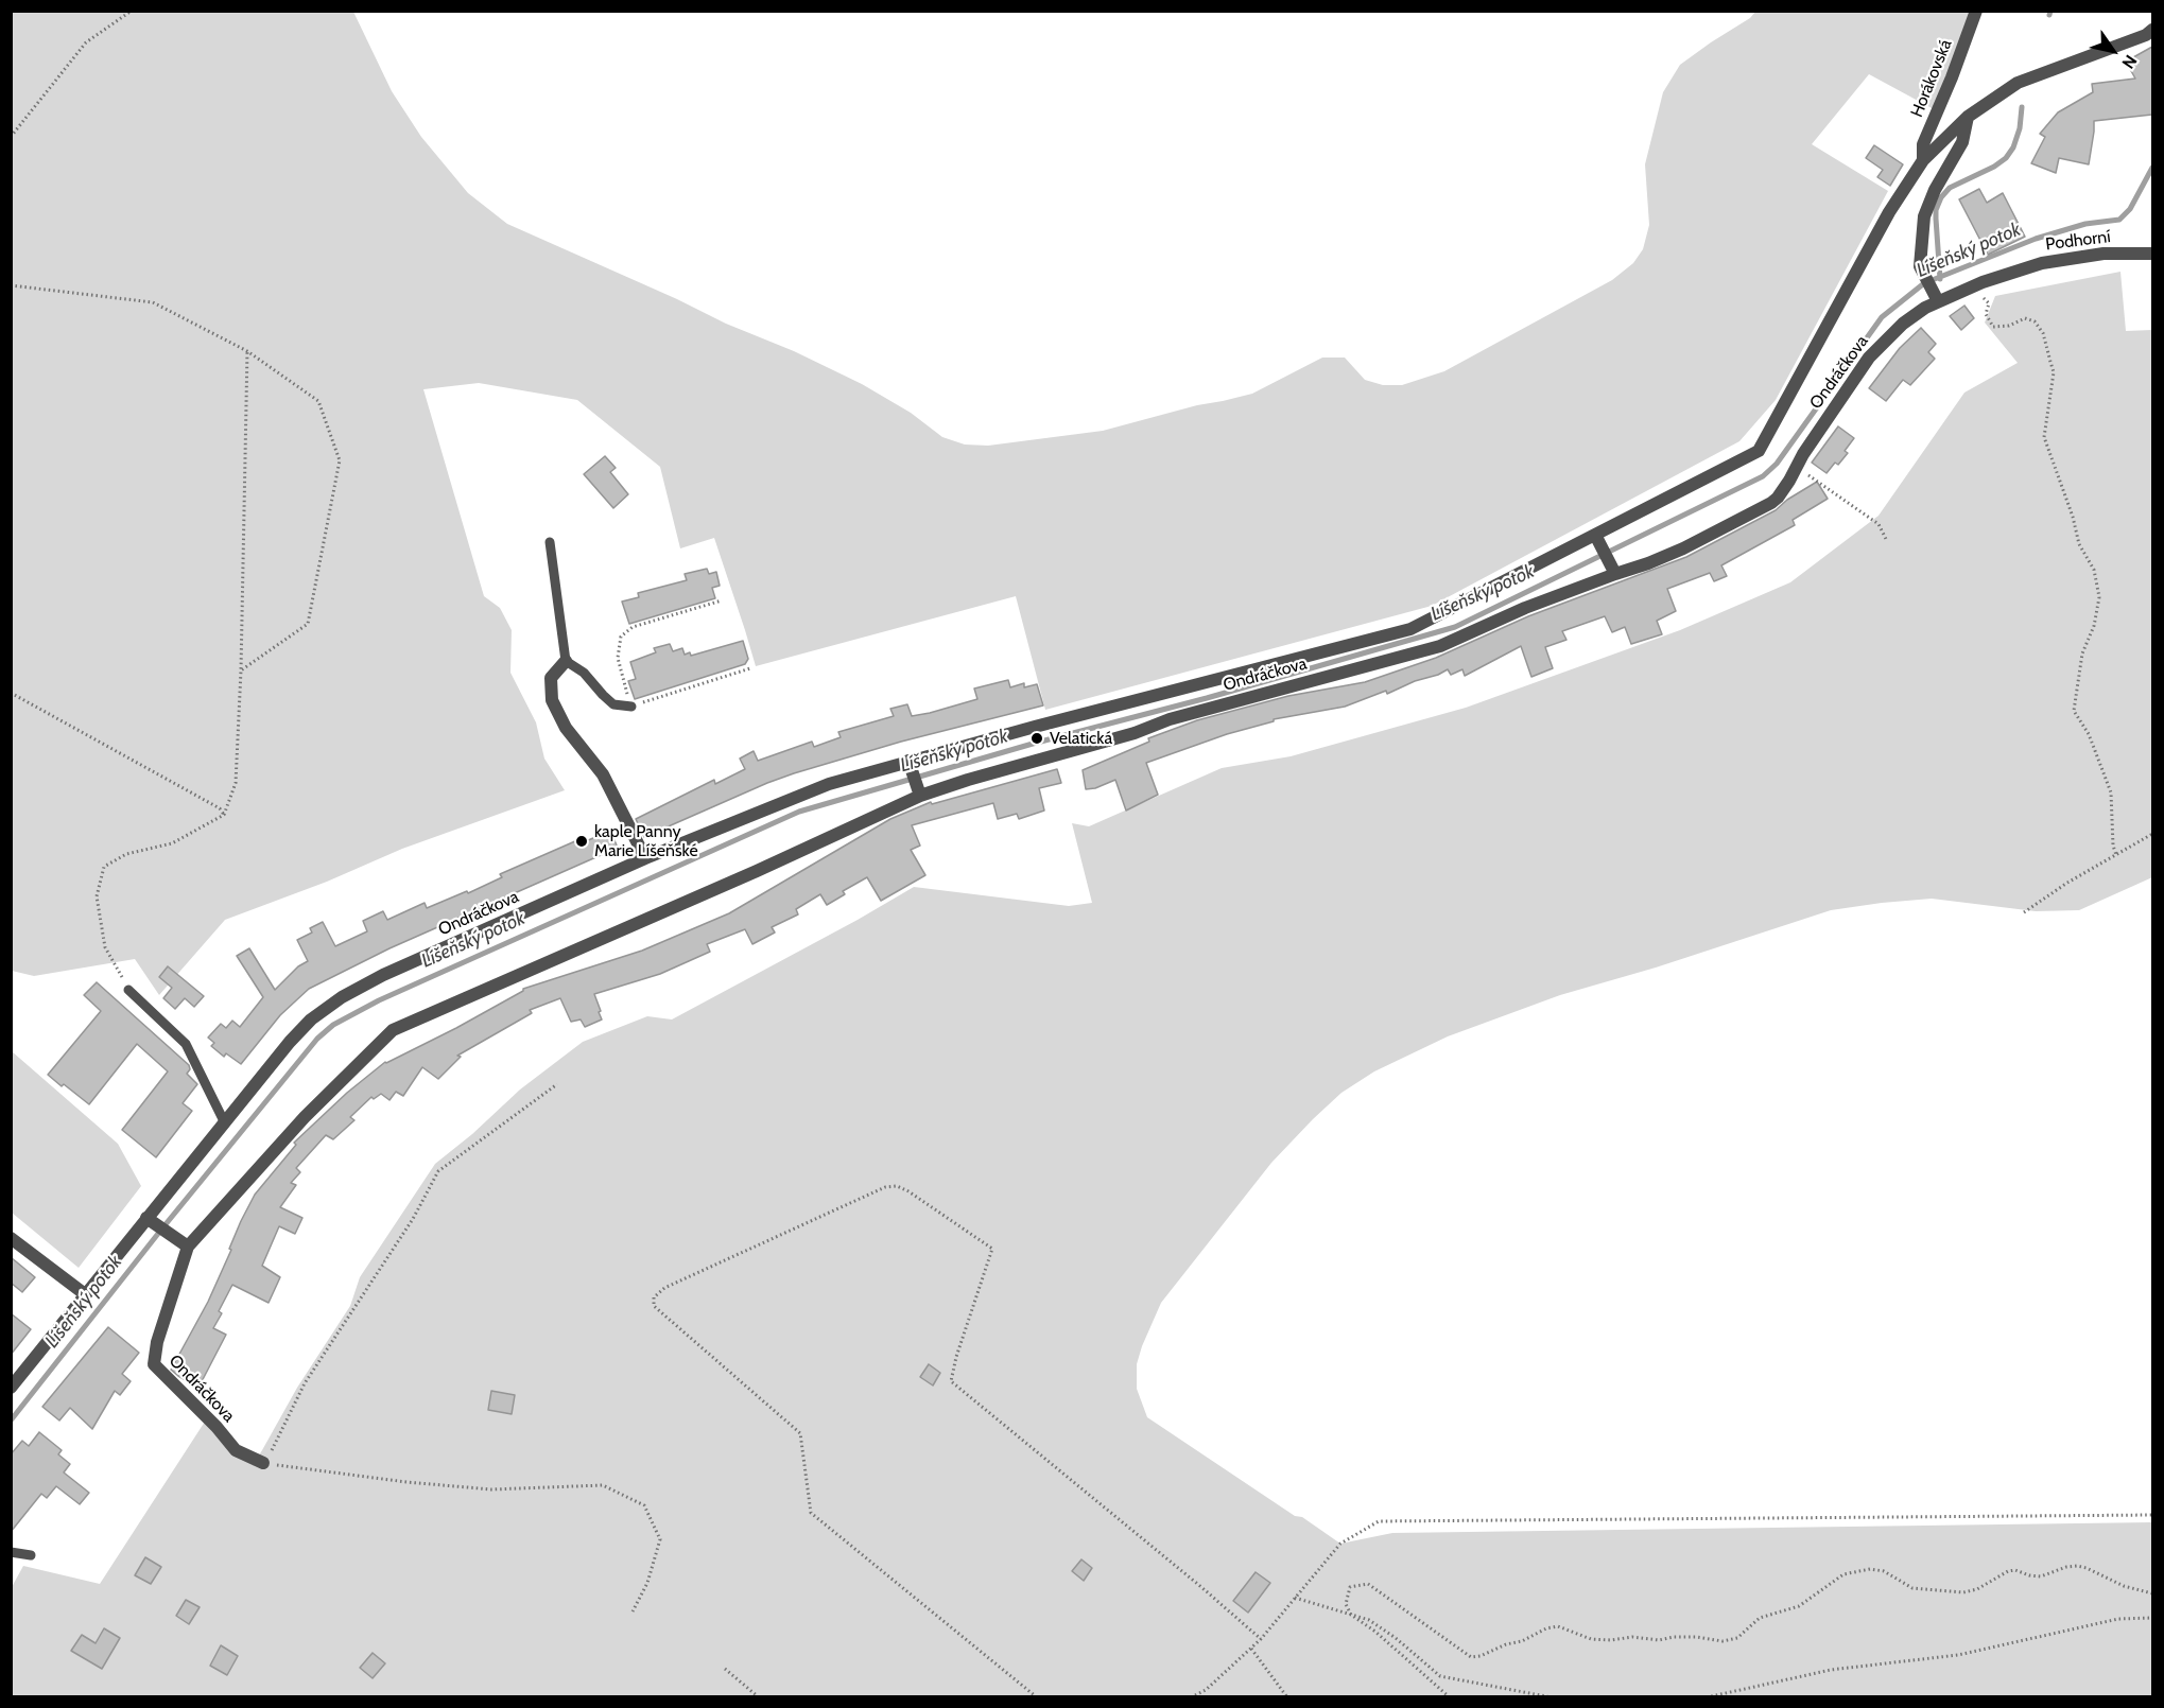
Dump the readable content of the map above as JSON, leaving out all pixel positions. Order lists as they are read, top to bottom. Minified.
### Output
{"streets":{"street":["Horákovská","Podhorní","Ondráčkova"]},"crossings":[["Horákovská","Ondráčkova"],["Podhorní","Ondráčkova"]],"water":["Líšeňský potok"],"places":["Velatická","kaple Panny Marie Líšeňské"],"north":"bottom right"}
